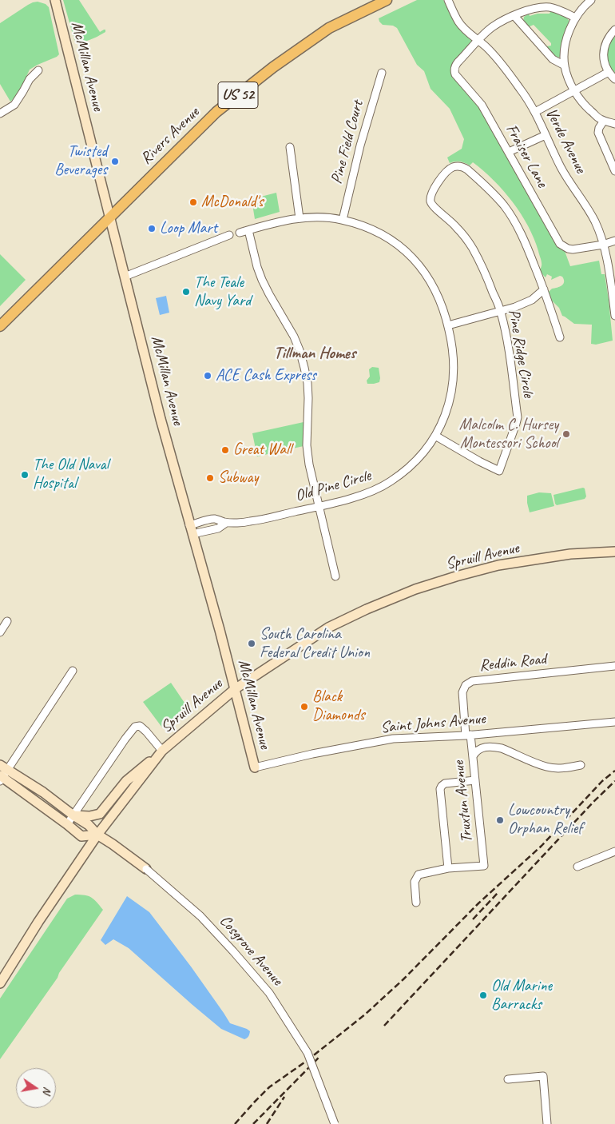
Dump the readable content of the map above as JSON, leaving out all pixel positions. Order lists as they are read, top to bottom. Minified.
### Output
{"streets":{"main road":["US 52","Rivers Avenue"],"street":["McMillan Avenue","Verde Avenue","Pine Field Court","Fraiser Lane","Pine Ridge Circle","Old Pine Circle","Spruill Avenue","Reddin Road","Saint Johns Avenue","Truxtun Avenue","Cosgrove Avenue"]},"crossings":[["McMillan Avenue","Rivers Avenue"],["McMillan Avenue","Old Pine Circle"],["McMillan Avenue","Spruill Avenue"],["McMillan Avenue","Saint Johns Avenue"],["Verde Avenue","Fraiser Lane"],["Pine Field Court","Old Pine Circle"],["Pine Ridge Circle","Old Pine Circle"],["Spruill Avenue","Cosgrove Avenue"],["Reddin Road","Saint Johns Avenue"],["Reddin Road","Truxtun Avenue"],["Saint Johns Avenue","Truxtun Avenue"]],"districts":["Tillman Homes"],"places":["Twisted Beverages","McDonald's","Loop Mart","The Teale Navy Yard","ACE Cash Express","Malcolm C. Hursey Montessori School","Great Wall","The Old Naval Hospital","Subway","South Carolina Federal Credit Union","Black Diamonds","Lowcountry Orphan Relief","Old Marine Barracks"],"north":"right"}
